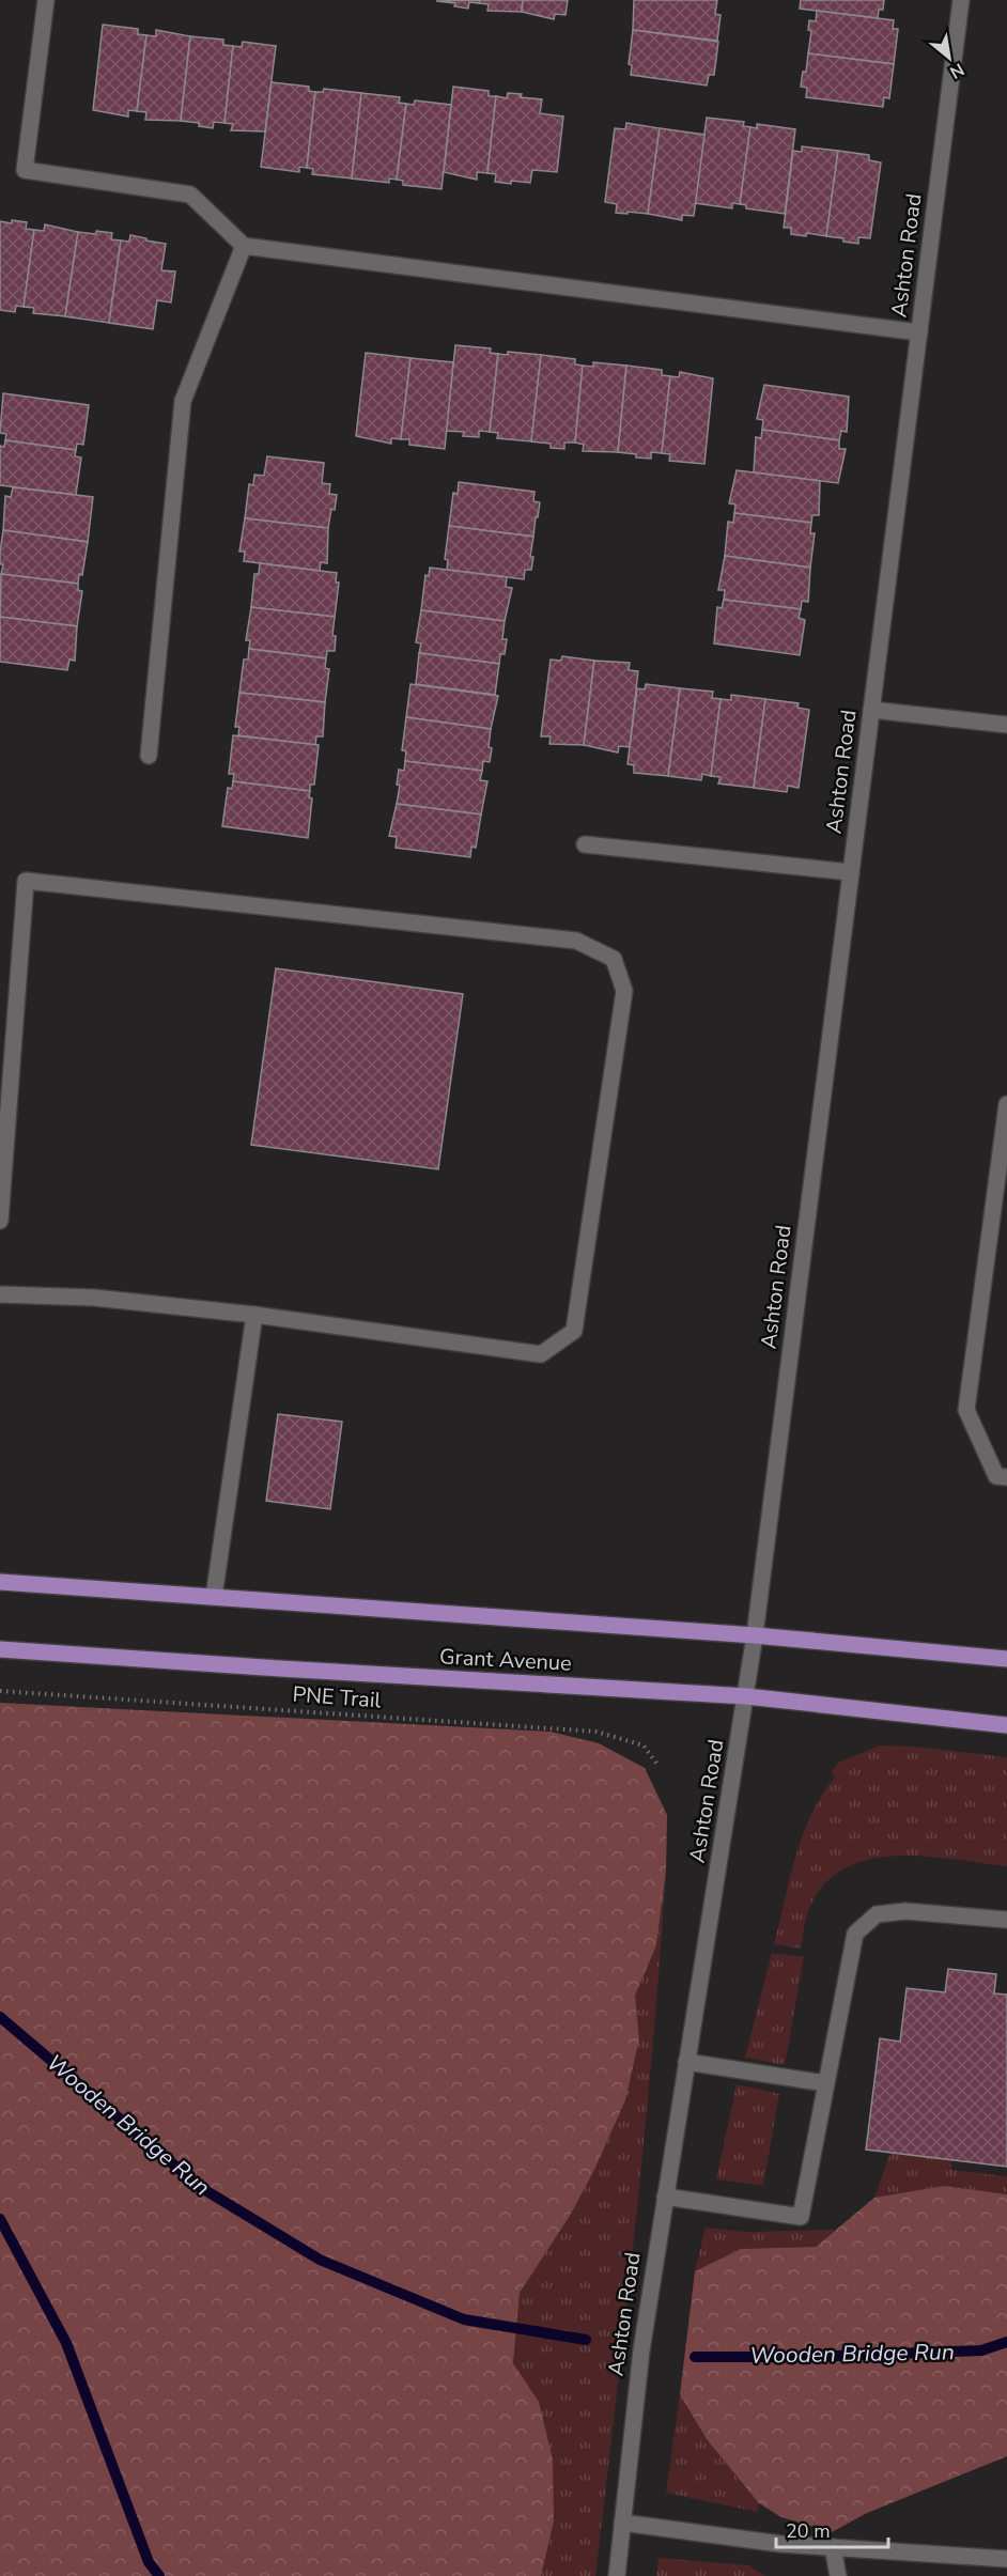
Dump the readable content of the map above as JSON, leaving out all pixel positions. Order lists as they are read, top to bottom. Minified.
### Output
{"streets":{"main road":["Grant Avenue"],"street":["Ashton Road"],"path":["PNE Trail"]},"crossings":[["Ashton Road","Grant Avenue"]],"water":["Wooden Bridge Run"],"scale_bar":"20 m","north":"bottom right"}
